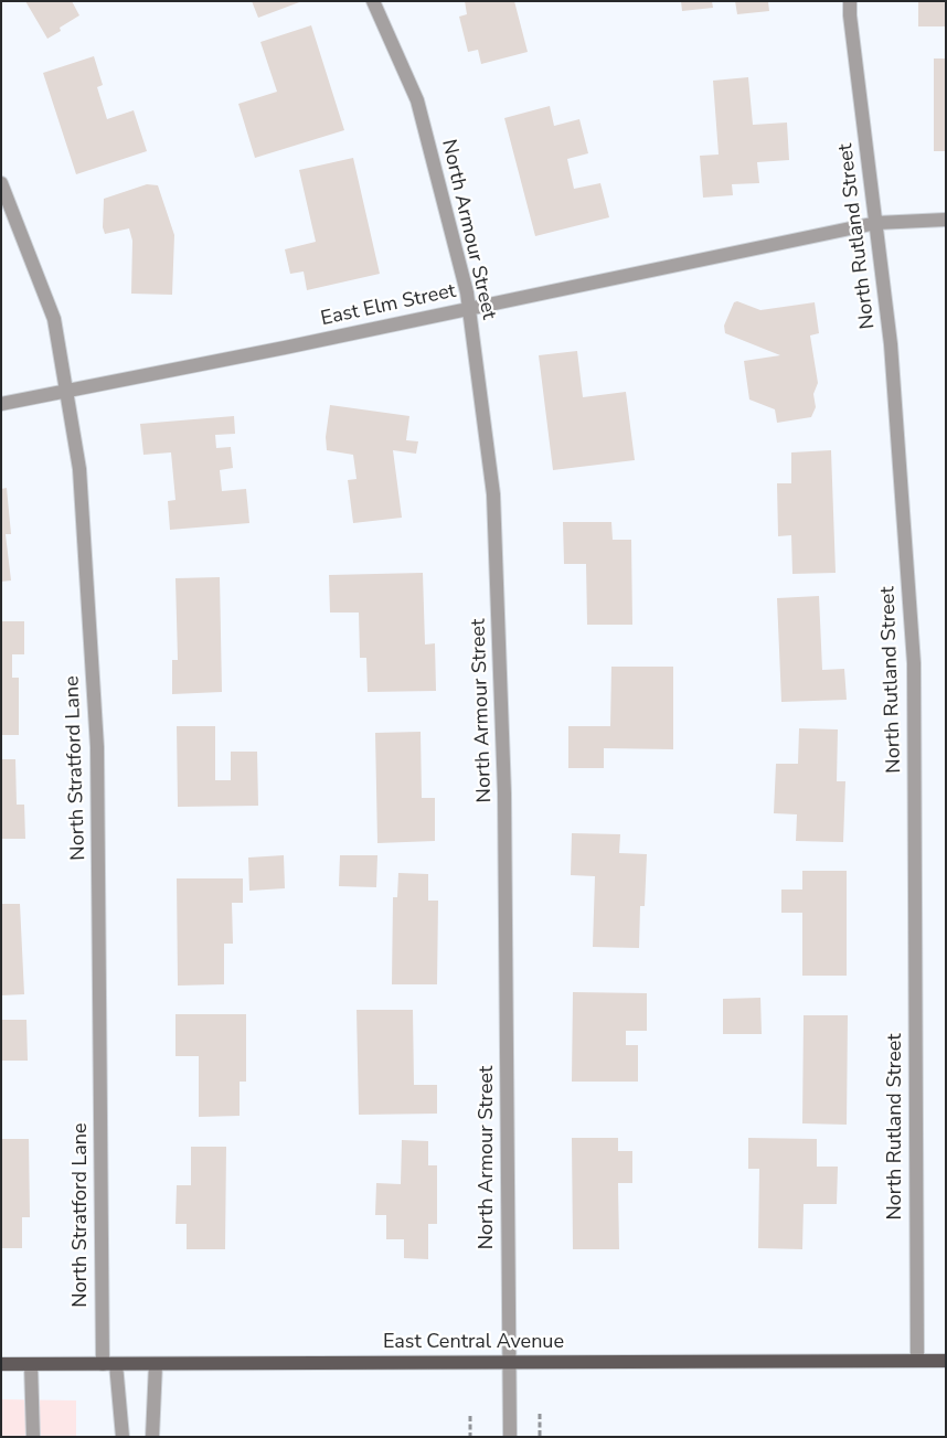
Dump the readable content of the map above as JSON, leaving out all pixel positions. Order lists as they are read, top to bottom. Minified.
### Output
{"streets":{"main road":["East Central Avenue"],"street":["North Armour Street","North Rutland Street","East Elm Street","North Stratford Lane"]},"crossings":[["North Armour Street","East Elm Street"],["North Armour Street","East Central Avenue"],["North Rutland Street","East Elm Street"],["North Rutland Street","East Central Avenue"],["East Elm Street","North Stratford Lane"],["North Stratford Lane","East Central Avenue"]]}
